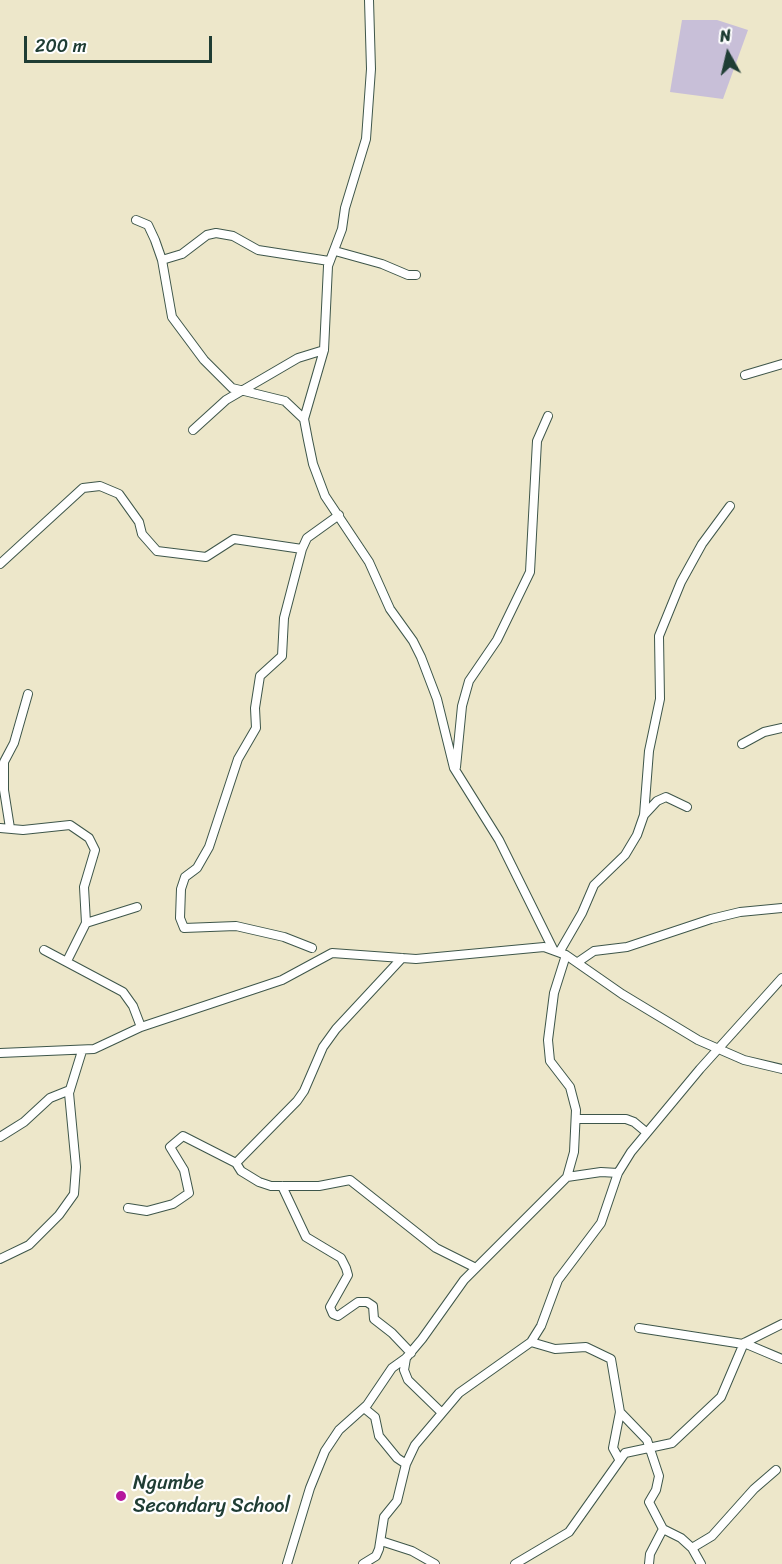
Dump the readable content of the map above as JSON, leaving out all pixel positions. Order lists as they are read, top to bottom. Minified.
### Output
{"places":["Ngumbe Secondary School"],"scale_bar":"200 m","north":"top"}
